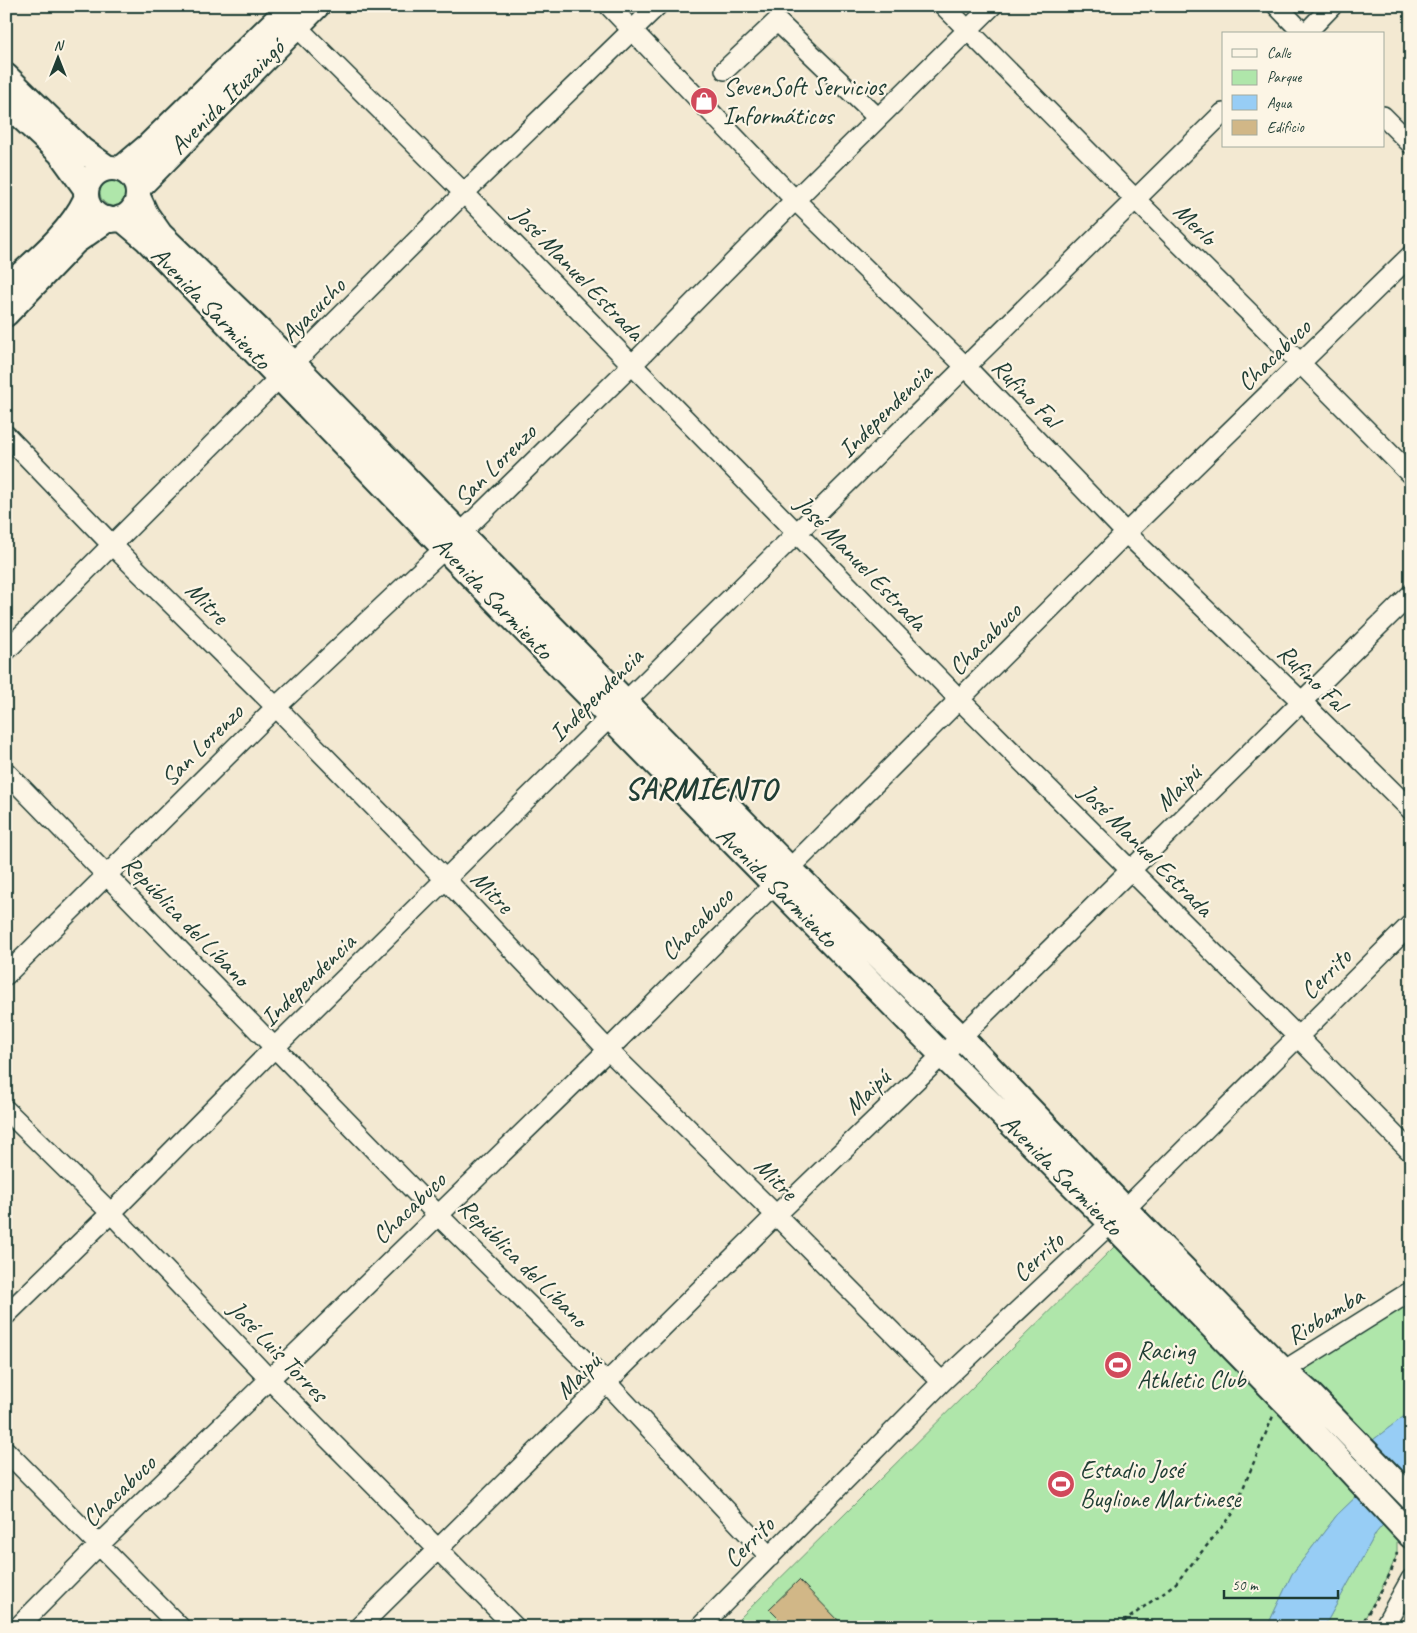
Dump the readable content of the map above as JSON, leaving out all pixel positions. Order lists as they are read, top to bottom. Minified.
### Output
{"streets":{"main road":["Avenida Ituzaingó","Avenida Sarmiento"],"street":["Merlo","José Manuel Estrada","Ayacucho","Chacabuco","Rufino Fal","Independencia","San Lorenzo","Mitre","Maipú","República del Líbano","Cerrito","Riobamba","José Luis Torres"]},"crossings":[["Avenida Ituzaingó","José Manuel Estrada"],["Avenida Ituzaingó","Avenida Sarmiento"],["Merlo","Chacabuco"],["Merlo","Independencia"],["Merlo","San Lorenzo"],["José Manuel Estrada","Ayacucho"],["José Manuel Estrada","Chacabuco"],["José Manuel Estrada","Independencia"],["José Manuel Estrada","San Lorenzo"],["José Manuel Estrada","Maipú"],["José Manuel Estrada","Cerrito"],["Avenida Sarmiento","Ayacucho"],["Avenida Sarmiento","Chacabuco"],["Avenida Sarmiento","Independencia"],["Avenida Sarmiento","San Lorenzo"],["Avenida Sarmiento","Maipú"],["Avenida Sarmiento","Cerrito"],["Avenida Sarmiento","Riobamba"],["Ayacucho","Rufino Fal"],["Ayacucho","Mitre"],["Chacabuco","Rufino Fal"],["Chacabuco","Mitre"],["Chacabuco","República del Líbano"],["Chacabuco","José Luis Torres"],["Rufino Fal","Independencia"],["Rufino Fal","San Lorenzo"],["Rufino Fal","Maipú"],["Independencia","Mitre"],["Independencia","República del Líbano"],["Independencia","José Luis Torres"],["San Lorenzo","Mitre"],["San Lorenzo","República del Líbano"],["Mitre","Maipú"],["Mitre","Cerrito"],["Maipú","República del Líbano"],["Maipú","José Luis Torres"],["República del Líbano","Cerrito"]],"districts":["SARMIENTO"],"places":{"shop":["SevenSoft Servicios Informáticos"],"sports":["Racing Athletic Club","Estadio José Buglione Martinese"]},"legend":["Calle","Parque","Agua","Edificio"],"scale_bar":"50 m","north":"top"}
